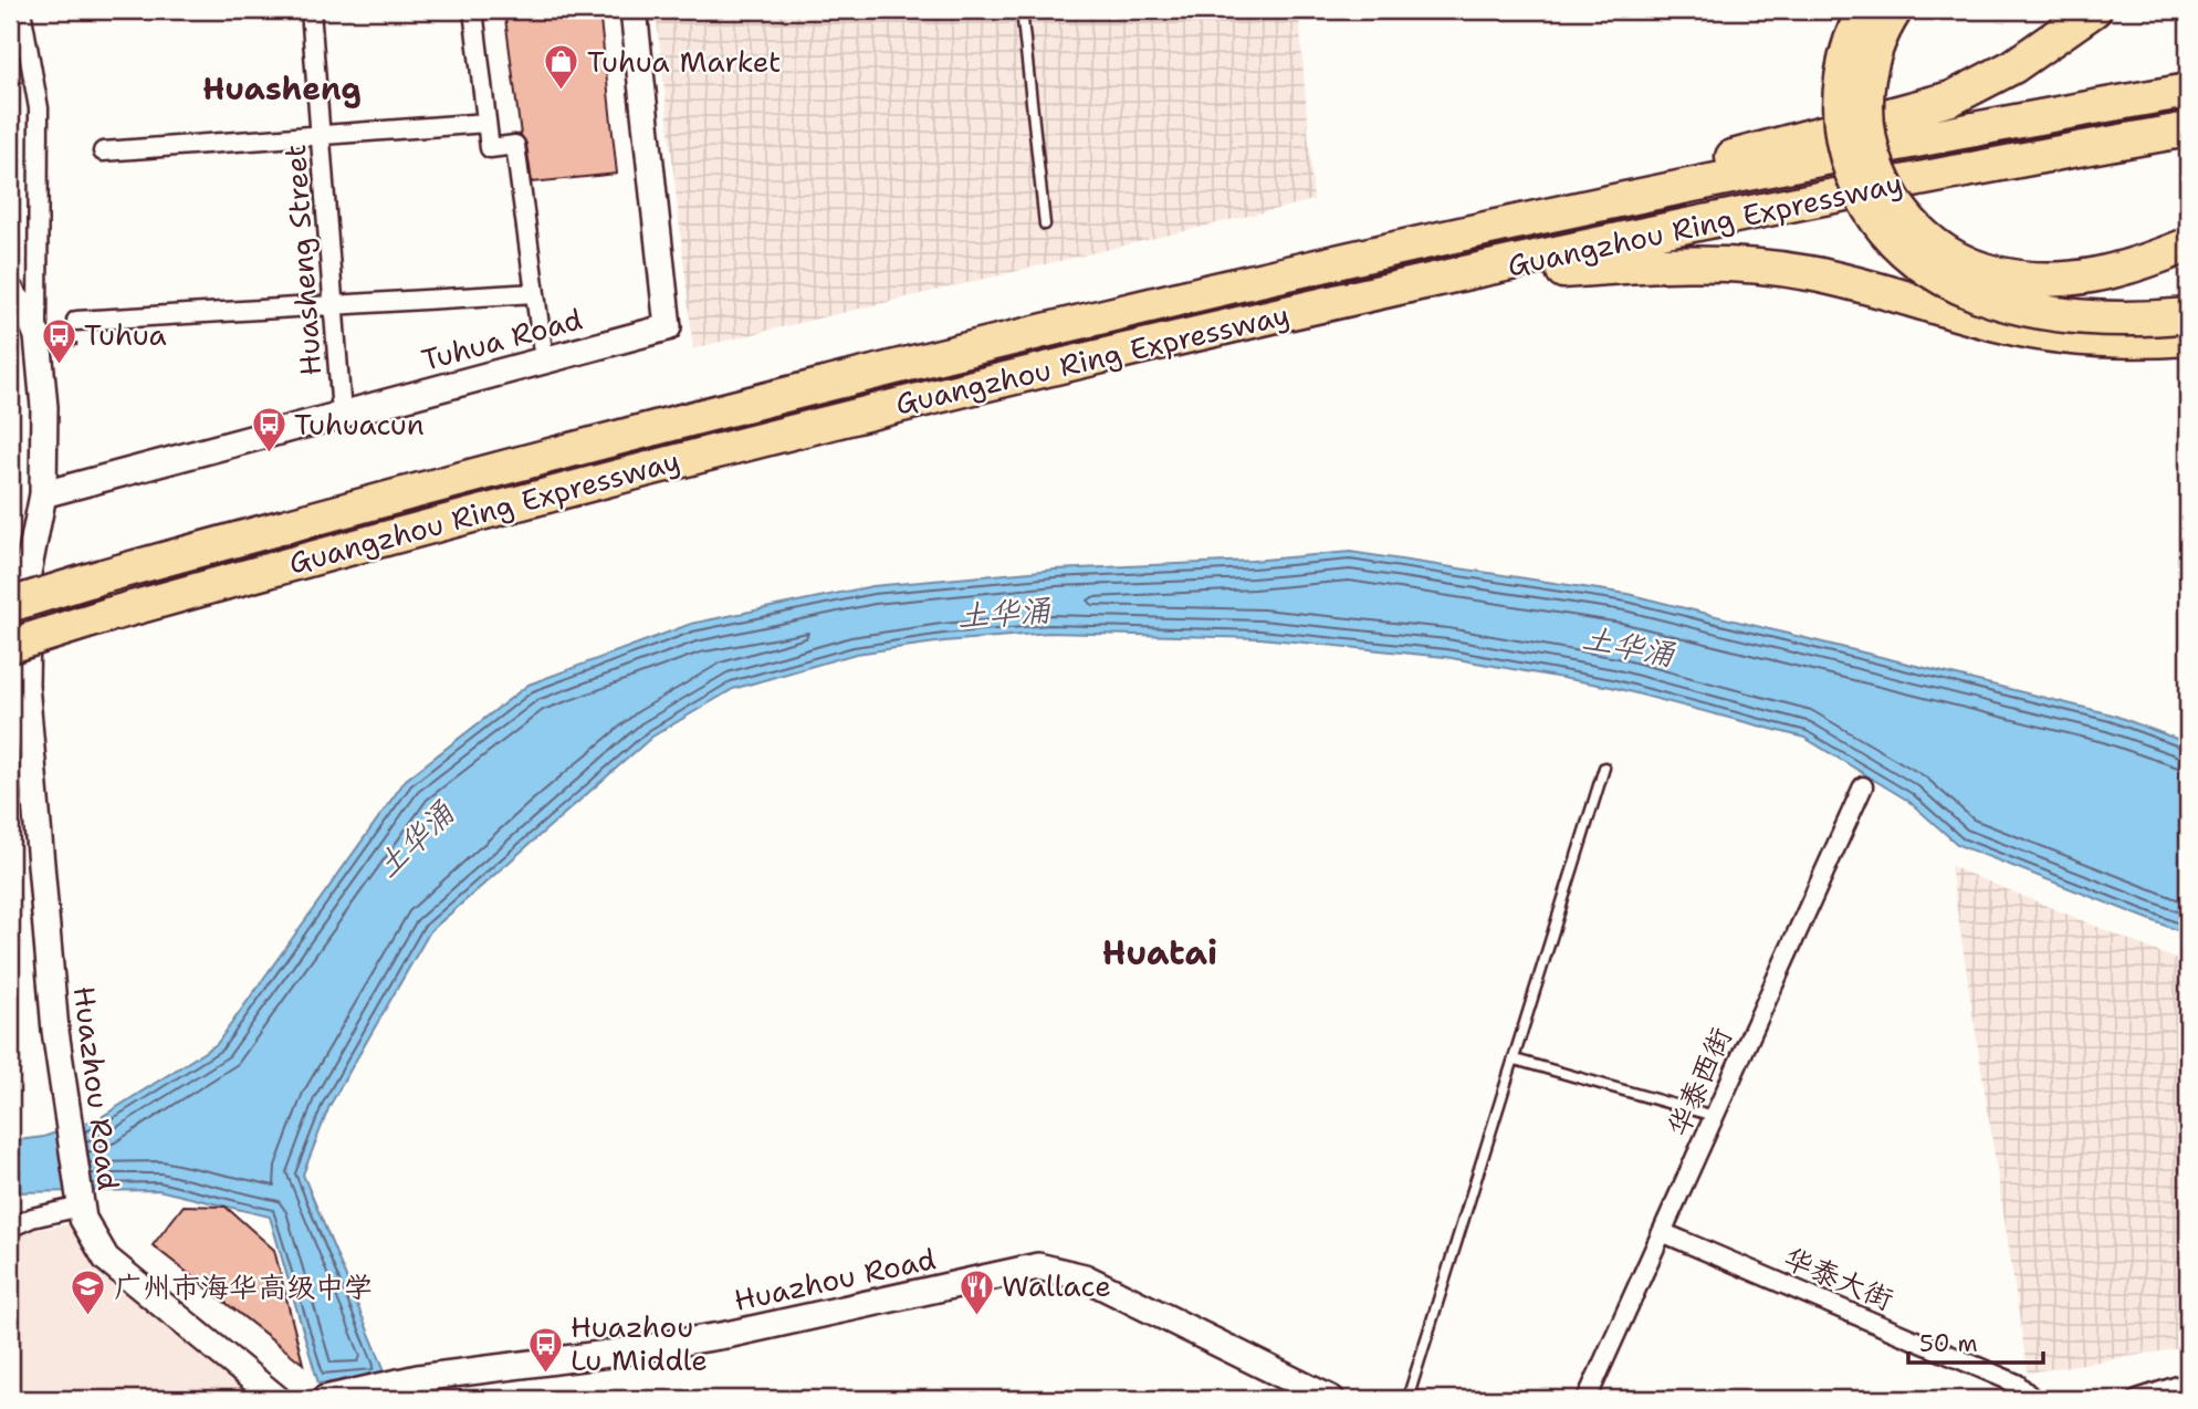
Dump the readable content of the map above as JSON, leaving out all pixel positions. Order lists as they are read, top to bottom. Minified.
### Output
{"streets":{"highway":["Guangzhou Ring Expressway"],"main road":["Tuhua Road","Huazhou Road"],"street":["Huasheng Street","华泰西街","华泰大街"]},"crossings":[["Huasheng Street","Tuhua Road"],["Tuhua Road","Huazhou Road"],["华泰西街","华泰大街"]],"districts":["Huasheng","Huatai"],"water":["土华涌"],"places":{"shop":["Tuhua Market"],"bus stop":["Tuhua","Tuhuacun","Huazhou Lu Middle"],"restaurant":["Wallace"],"school or university":["广州市海华高级中学"]},"scale_bar":"50 m"}
